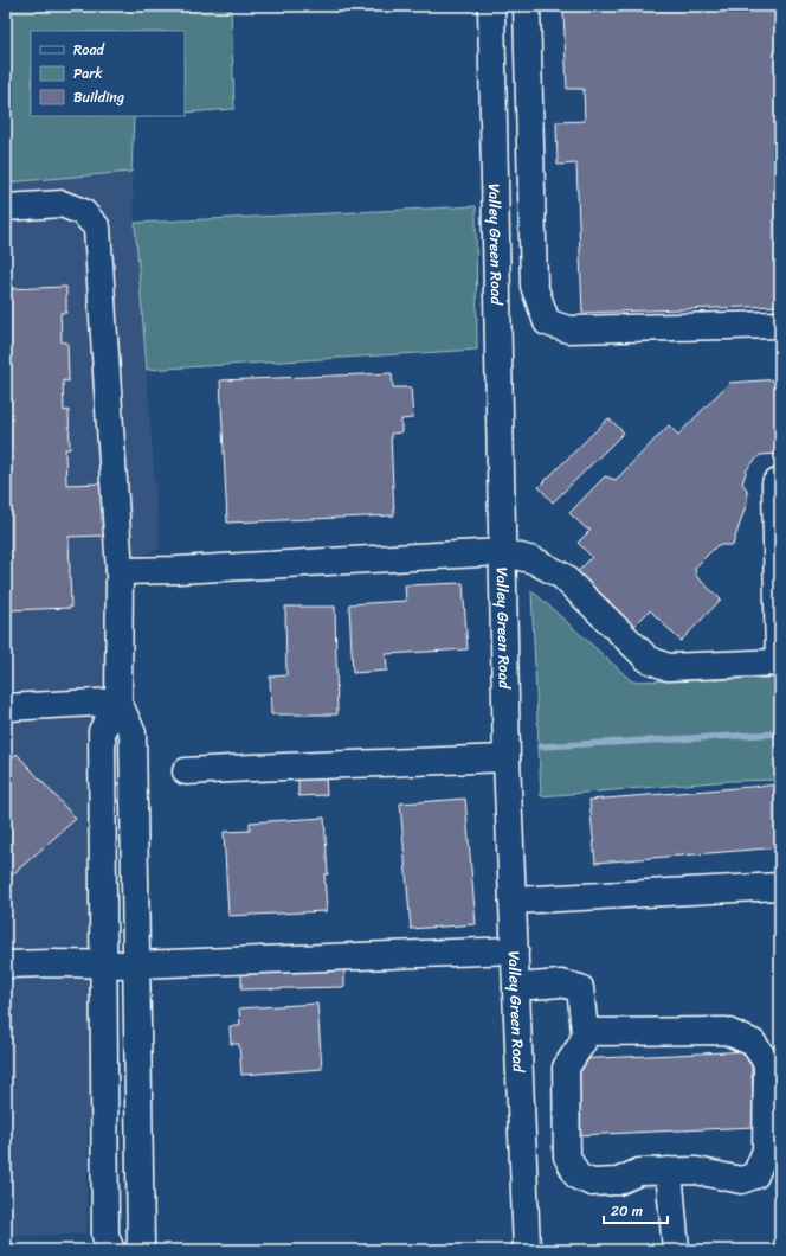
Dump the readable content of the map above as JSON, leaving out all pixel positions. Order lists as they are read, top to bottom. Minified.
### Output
{"streets":{"street":["Valley Green Road"]},"legend":["Road","Park","Building"],"scale_bar":"20 m"}
